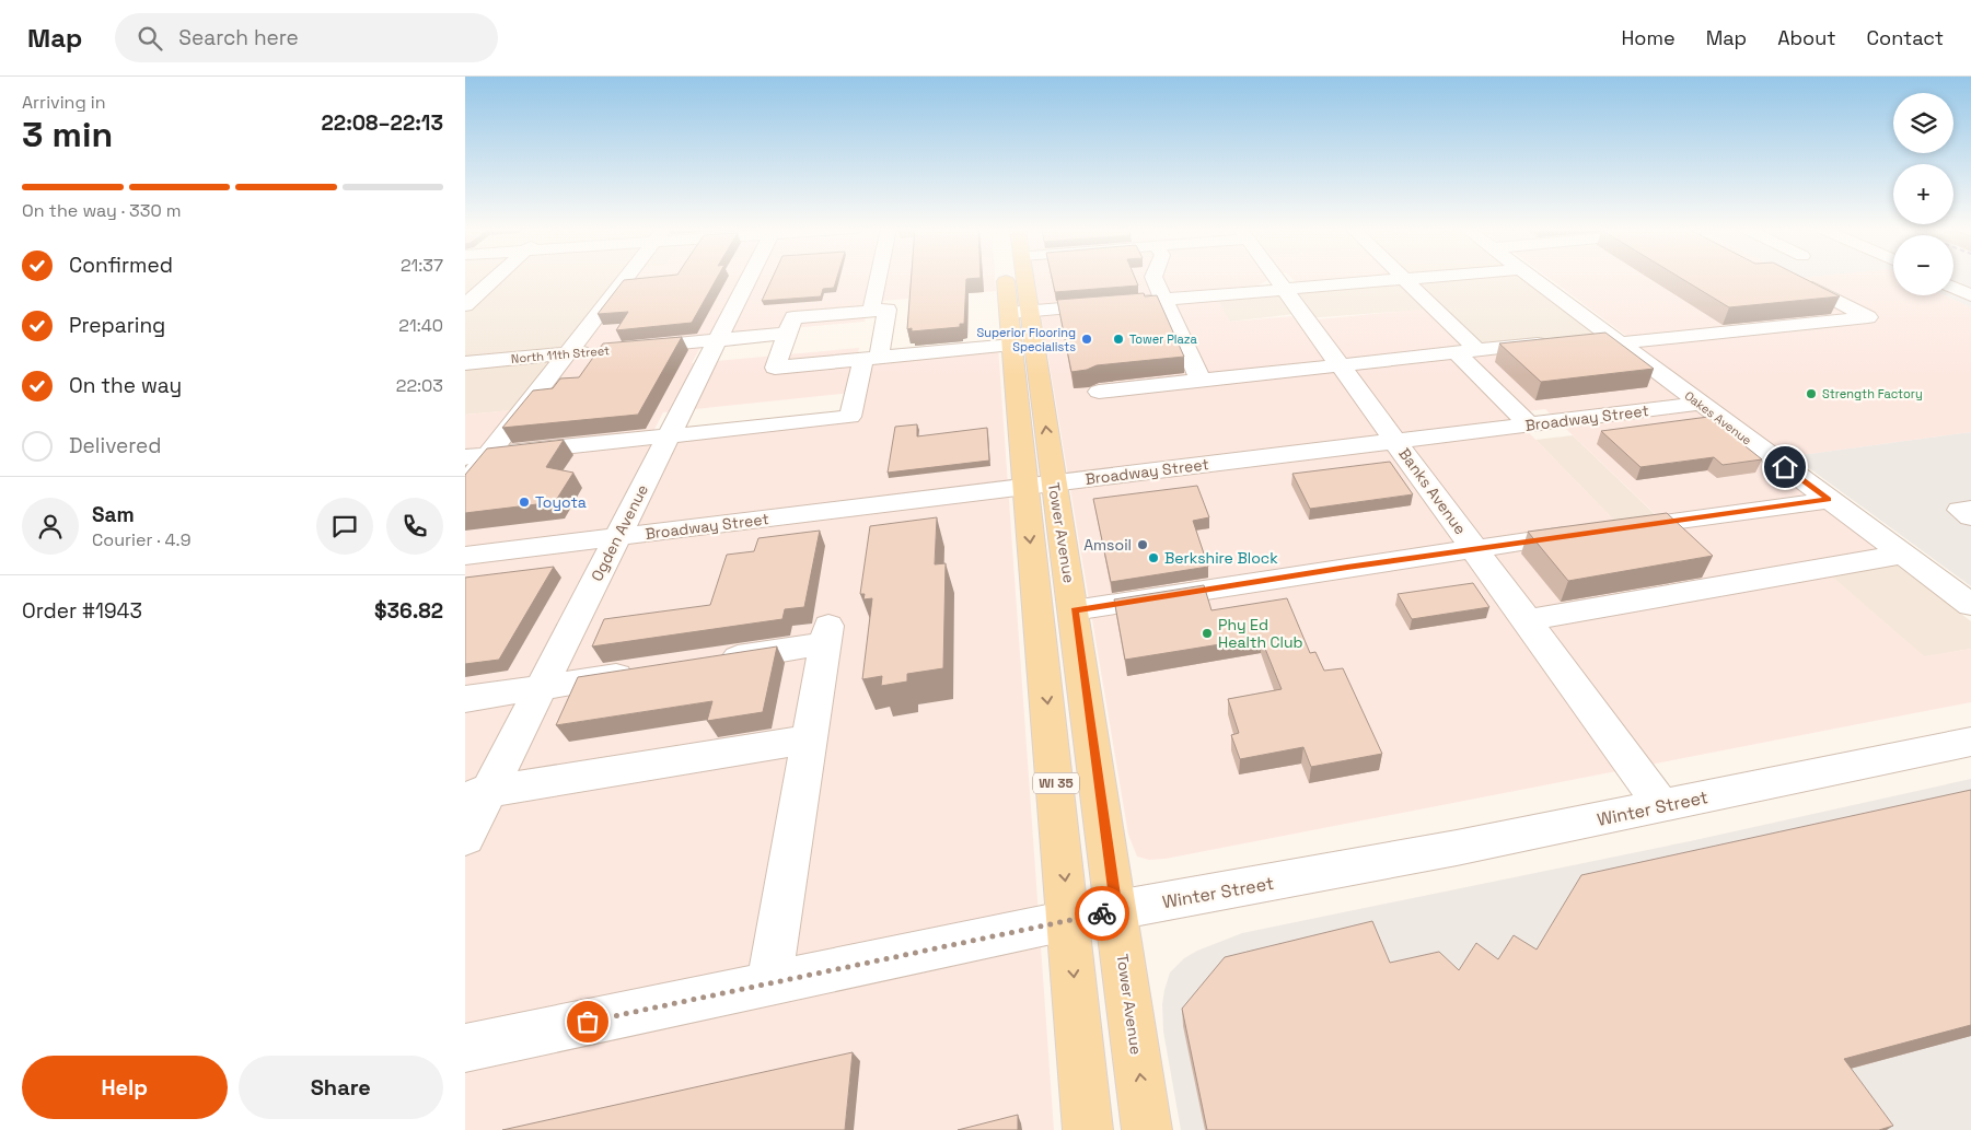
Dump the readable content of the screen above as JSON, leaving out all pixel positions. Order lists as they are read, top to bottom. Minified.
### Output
{"streets":{"main road":["Tower Avenue","WI 35"],"street":["North 11th Street","Broadway Street","Oakes Avenue","Banks Avenue","Ogden Avenue","Winter Street"]},"crossings":[["North 11th Street","Ogden Avenue"],["Broadway Street","Oakes Avenue"],["Broadway Street","Banks Avenue"],["Broadway Street","Ogden Avenue"],["Broadway Street","Tower Avenue"],["Banks Avenue","Winter Street"],["Tower Avenue","Winter Street"]],"places":["Superior Flooring Specialists","Tower Plaza","Strength Factory","Toyota","Amsoil","Berkshire Block","Phy Ed Health Club"],"page":{"header":"Map","search":"Search here","nav":["Home","Map","About","Contact"],"heading":["3 min","Arriving in","22:08–22:13"],"panel":["Sam","Courier · 4.9","Order #1943","$36.82"],"map_buttons":["+","−"],"bar":"On the way · 330 m","list":[["Confirmed","21:37"],["Preparing","21:40"],["On the way","22:03"],"Delivered"],"buttons":["Help","Share"]}}
